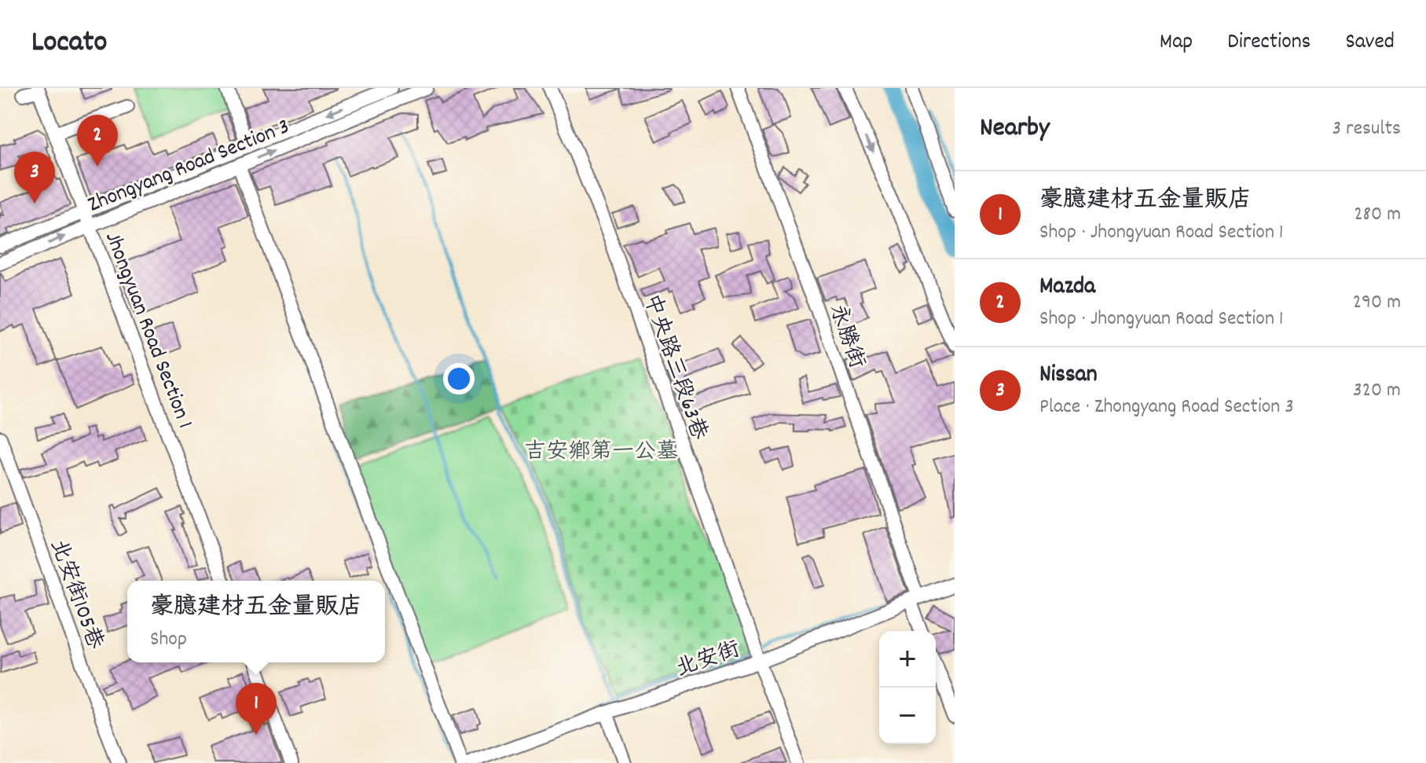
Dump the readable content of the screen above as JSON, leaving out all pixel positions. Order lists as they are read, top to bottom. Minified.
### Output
{"streets":{"street":["Zhongyang Road Section 3","Jhongyuan Road Section 1","永勝街","中央路三段63巷","北安街105巷","北安街"]},"crossings":[["Zhongyang Road Section 3","Jhongyuan Road Section 1"],["永勝街","北安街"],["中央路三段63巷","北安街"]],"parks":["吉安鄉第一公墓"],"page":{"header":"Locato","nav":["Map","Directions","Saved"],"heading":["Nearby","3 results"],"pins":["2","3","1"],"list":[{"mark":"1","name":"豪臆建材五金量販店","note":"Shop · Jhongyuan Road Section 1","value":"280 m"},{"mark":"2","name":"Mazda","note":"Shop · Jhongyuan Road Section 1","value":"290 m"},{"mark":"3","name":"Nissan","note":"Place · Zhongyang Road Section 3","value":"320 m"}],"popup":["豪臆建材五金量販店","Shop"],"map_buttons":["+","−"]}}
